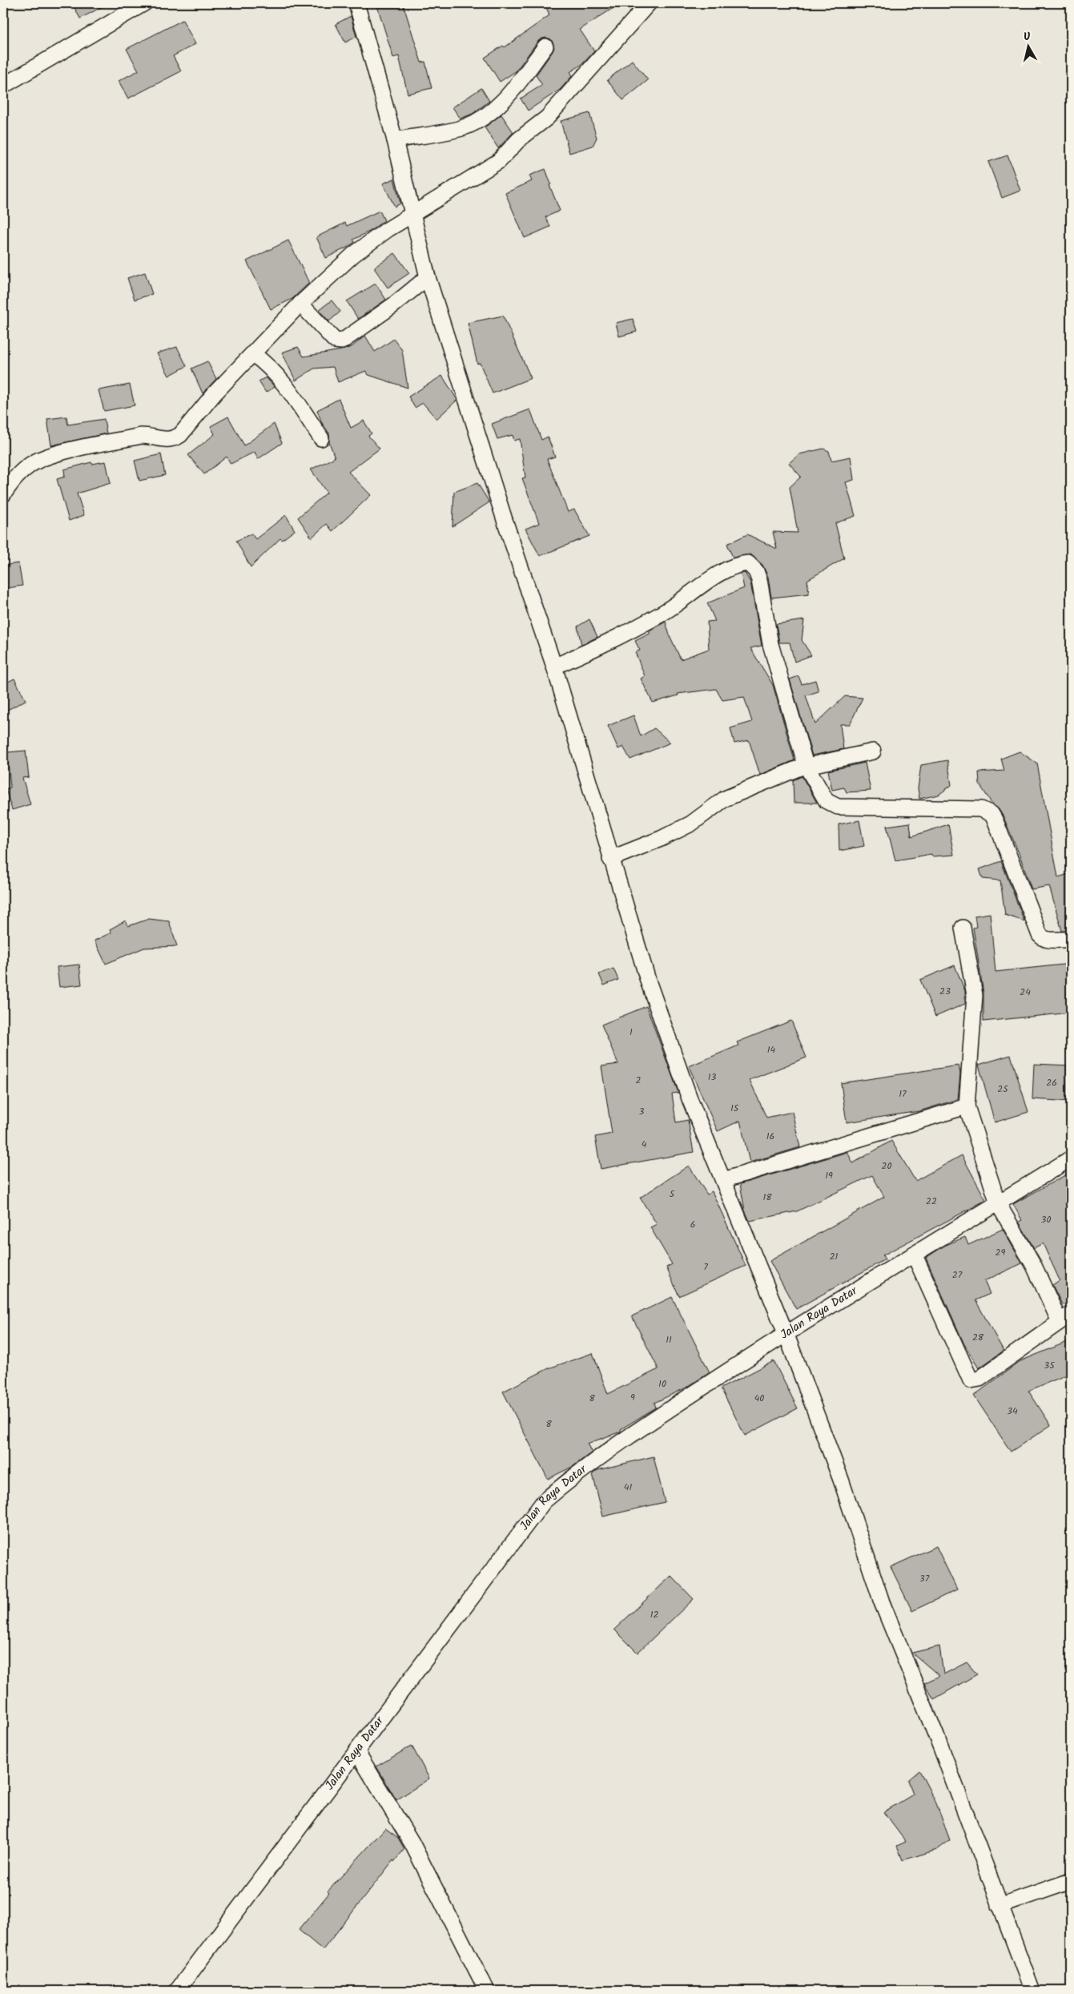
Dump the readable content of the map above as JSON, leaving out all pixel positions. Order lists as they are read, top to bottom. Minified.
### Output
{"streets":{"street":["Jalan Raya Datar"]},"house_numbers":["23","24","1","14","13","2","26","25","17","15","3","16","4","20","19","5","18","22","30","6","29","21","7","27","28","11","35","10","9","8","40","34","8","41","37","12"],"north":"top"}
